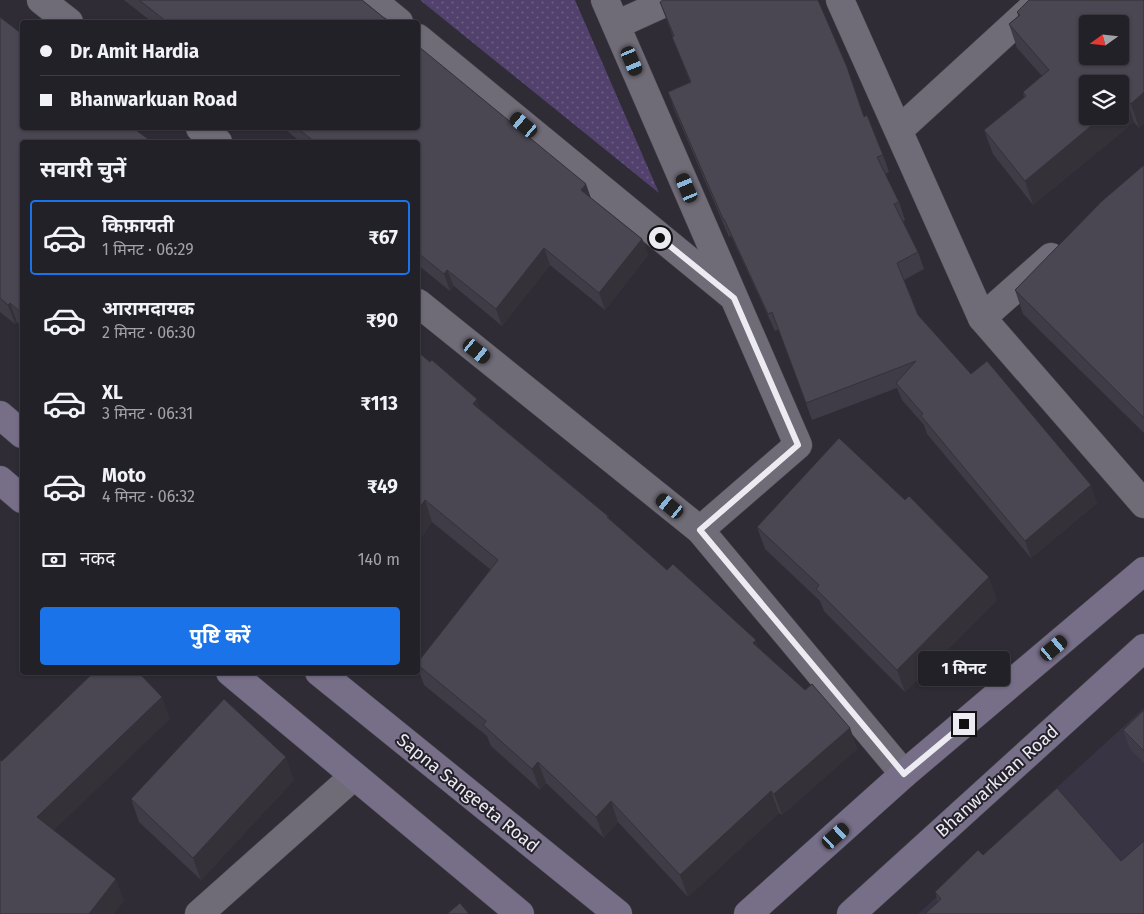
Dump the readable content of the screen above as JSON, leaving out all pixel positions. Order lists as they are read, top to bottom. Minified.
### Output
{"streets":{"main road":["Bhanwarkuan Road","Sapna Sangeeta Road"]},"north":"left","page":{"banner":["Dr. Amit Hardia","Bhanwarkuan Road"],"heading":"सवारी चुनें","list":[{"name":"किफ़ायती","note":"1 मिनट · 06:29","value":"₹67"},{"name":"आरामदायक","note":"2 मिनट · 06:30","value":"₹90"},{"name":"XL","note":"3 मिनट · 06:31","value":"₹113"},{"name":"Moto","note":"4 मिनट · 06:32","value":"₹49"}],"pay":["नकद","140 m"],"buttons":"पुष्टि करें","bubble":"1 मिनट"}}
